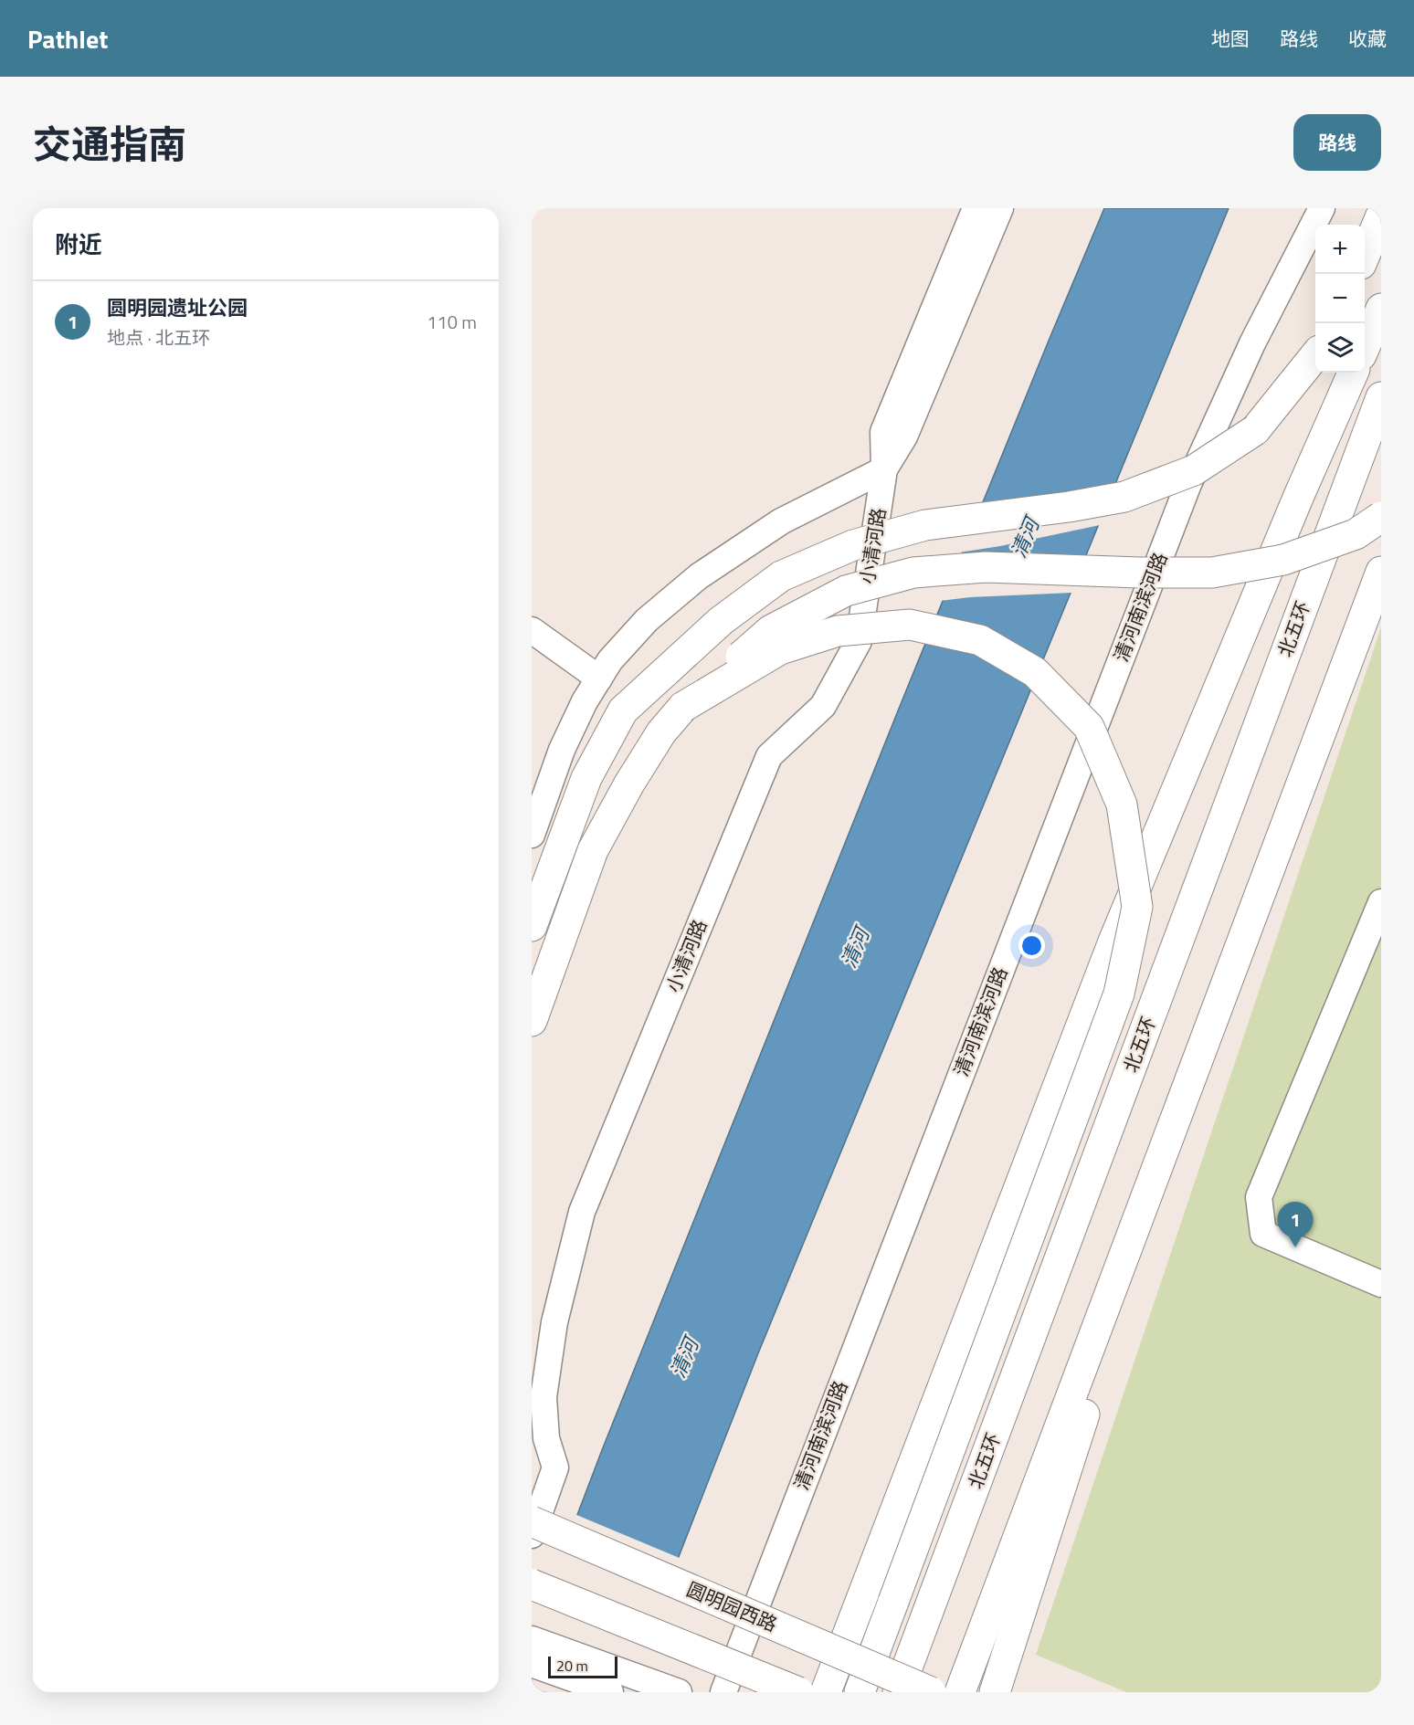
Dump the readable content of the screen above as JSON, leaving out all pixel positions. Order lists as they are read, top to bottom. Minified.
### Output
{"streets":{"highway":["北五环","圆明园西路"],"street":["小清河路","清河南滨河路"]},"crossings":[["小清河路","圆明园西路"]],"water":["清河"],"scale_bar":"20 m","page":{"header":"Pathlet","nav":["地图","路线","收藏"],"title":"交通指南","buttons":"路线","heading":"附近","map_buttons":["+","−"],"list":[{"mark":"1","name":"圆明园遗址公园","note":"地点 · 北五环","value":"110 m"}],"pins":"1","scale":"20 m"}}
